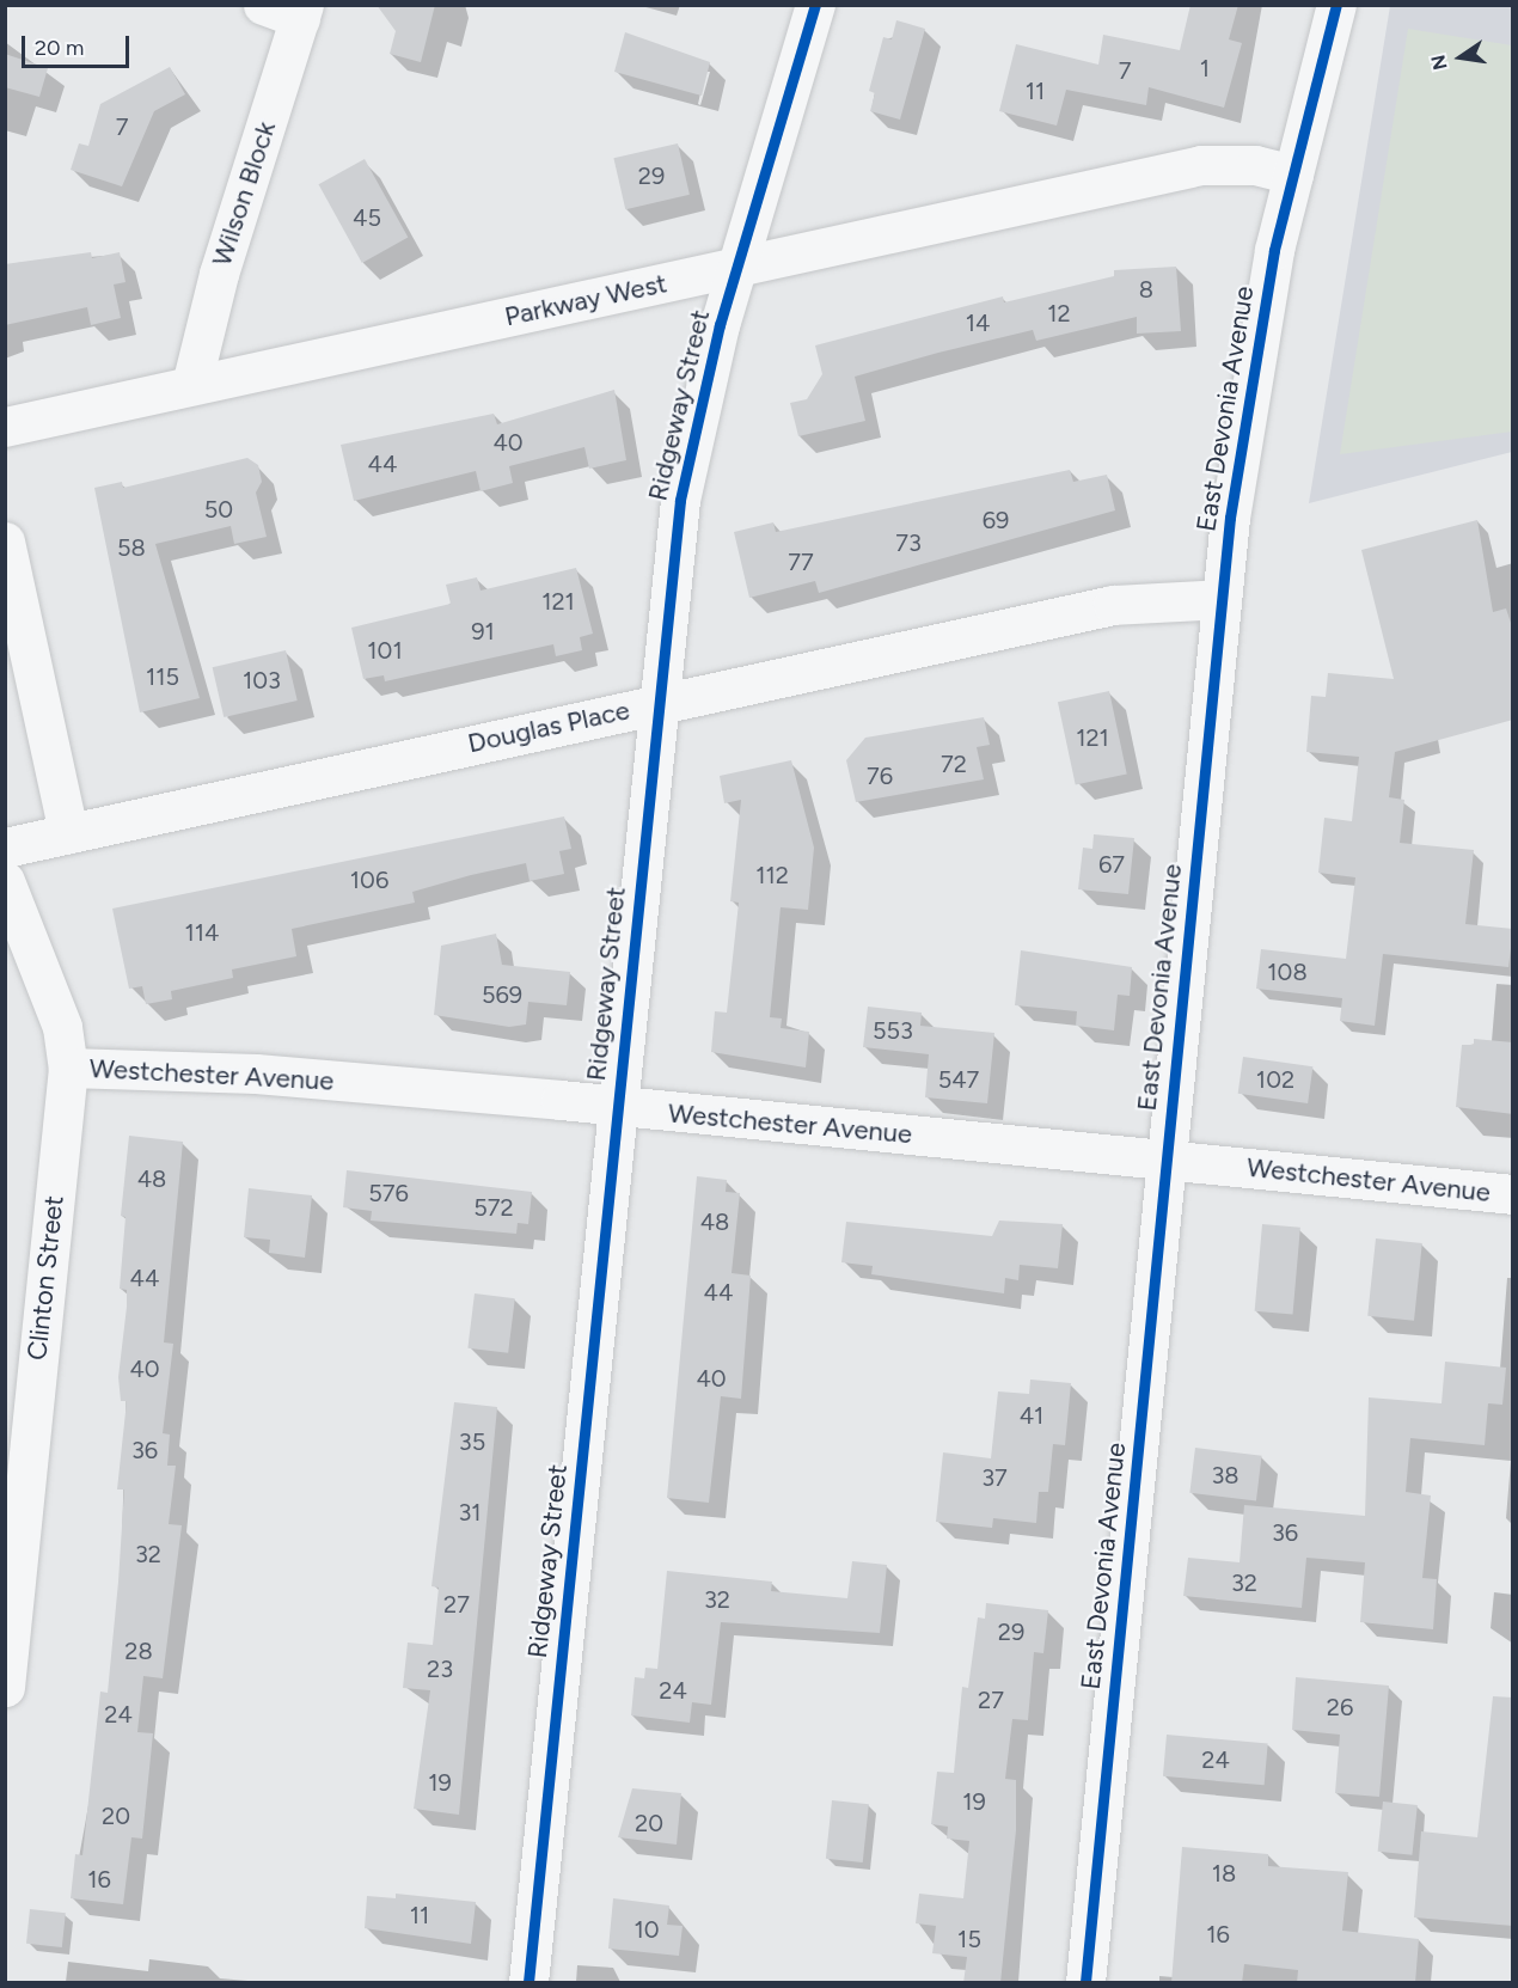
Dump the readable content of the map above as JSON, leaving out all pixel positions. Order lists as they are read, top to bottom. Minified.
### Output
{"streets":{"street":["Wilson Block","Parkway West","Ridgeway Street","East Devonia Avenue","Douglas Place","Westchester Avenue","Clinton Street"]},"crossings":[["Wilson Block","Parkway West"],["Parkway West","Ridgeway Street"],["Parkway West","East Devonia Avenue"],["Ridgeway Street","Douglas Place"],["Ridgeway Street","Westchester Avenue"],["East Devonia Avenue","Douglas Place"],["East Devonia Avenue","Westchester Avenue"],["Westchester Avenue","Clinton Street"]],"house_numbers":["1","7","11","7","29","45","8","12","14","40","44","50","69","73","58","77","121","91","101","115","103","121","72","76","67","112","106","114","108","569","553","547","102","48","576","572","48","44","44","40","40","41","35","36","38","37","31","36","32","32","32","27","29","28","23","24","27","26","24","24","19","19","20","20","18","16","11","10","16","15"],"scale_bar":"20 m","north":"left"}
